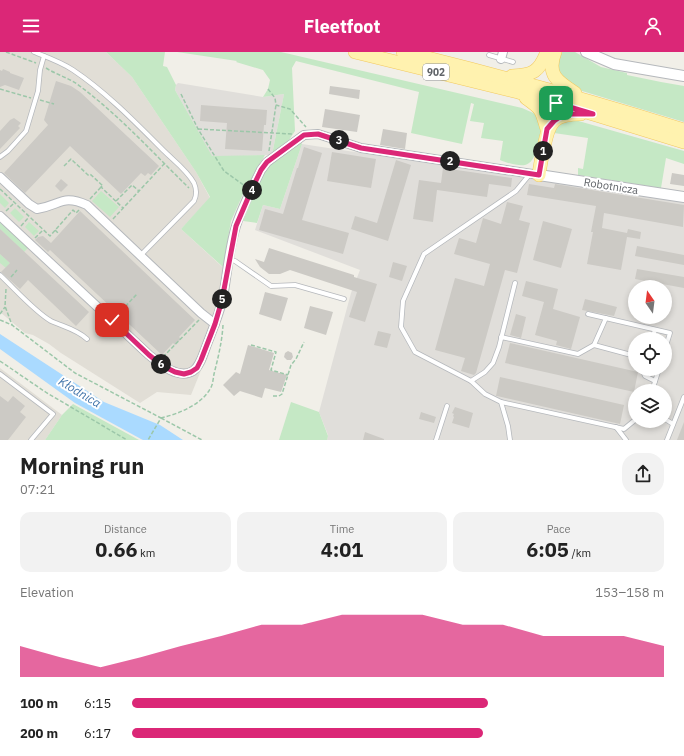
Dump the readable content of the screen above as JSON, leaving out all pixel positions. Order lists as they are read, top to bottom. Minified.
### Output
{"streets":{"main road":["902"],"street":["Robotnicza"]},"water":["Kłodnica"],"north":"top","page":{"header":"Fleetfoot","pins":["3","1","2","4","5","6"],"heading":["Morning run","07:21"],"stats":[["Distance","0.66 km"],["Time","4:01"],["Pace","6:05 /km"]],"chart":["Elevation","153–158 m"],"list":[{"name":"100 m","note":"6:15"},{"name":"200 m","note":"6:17"}]}}
